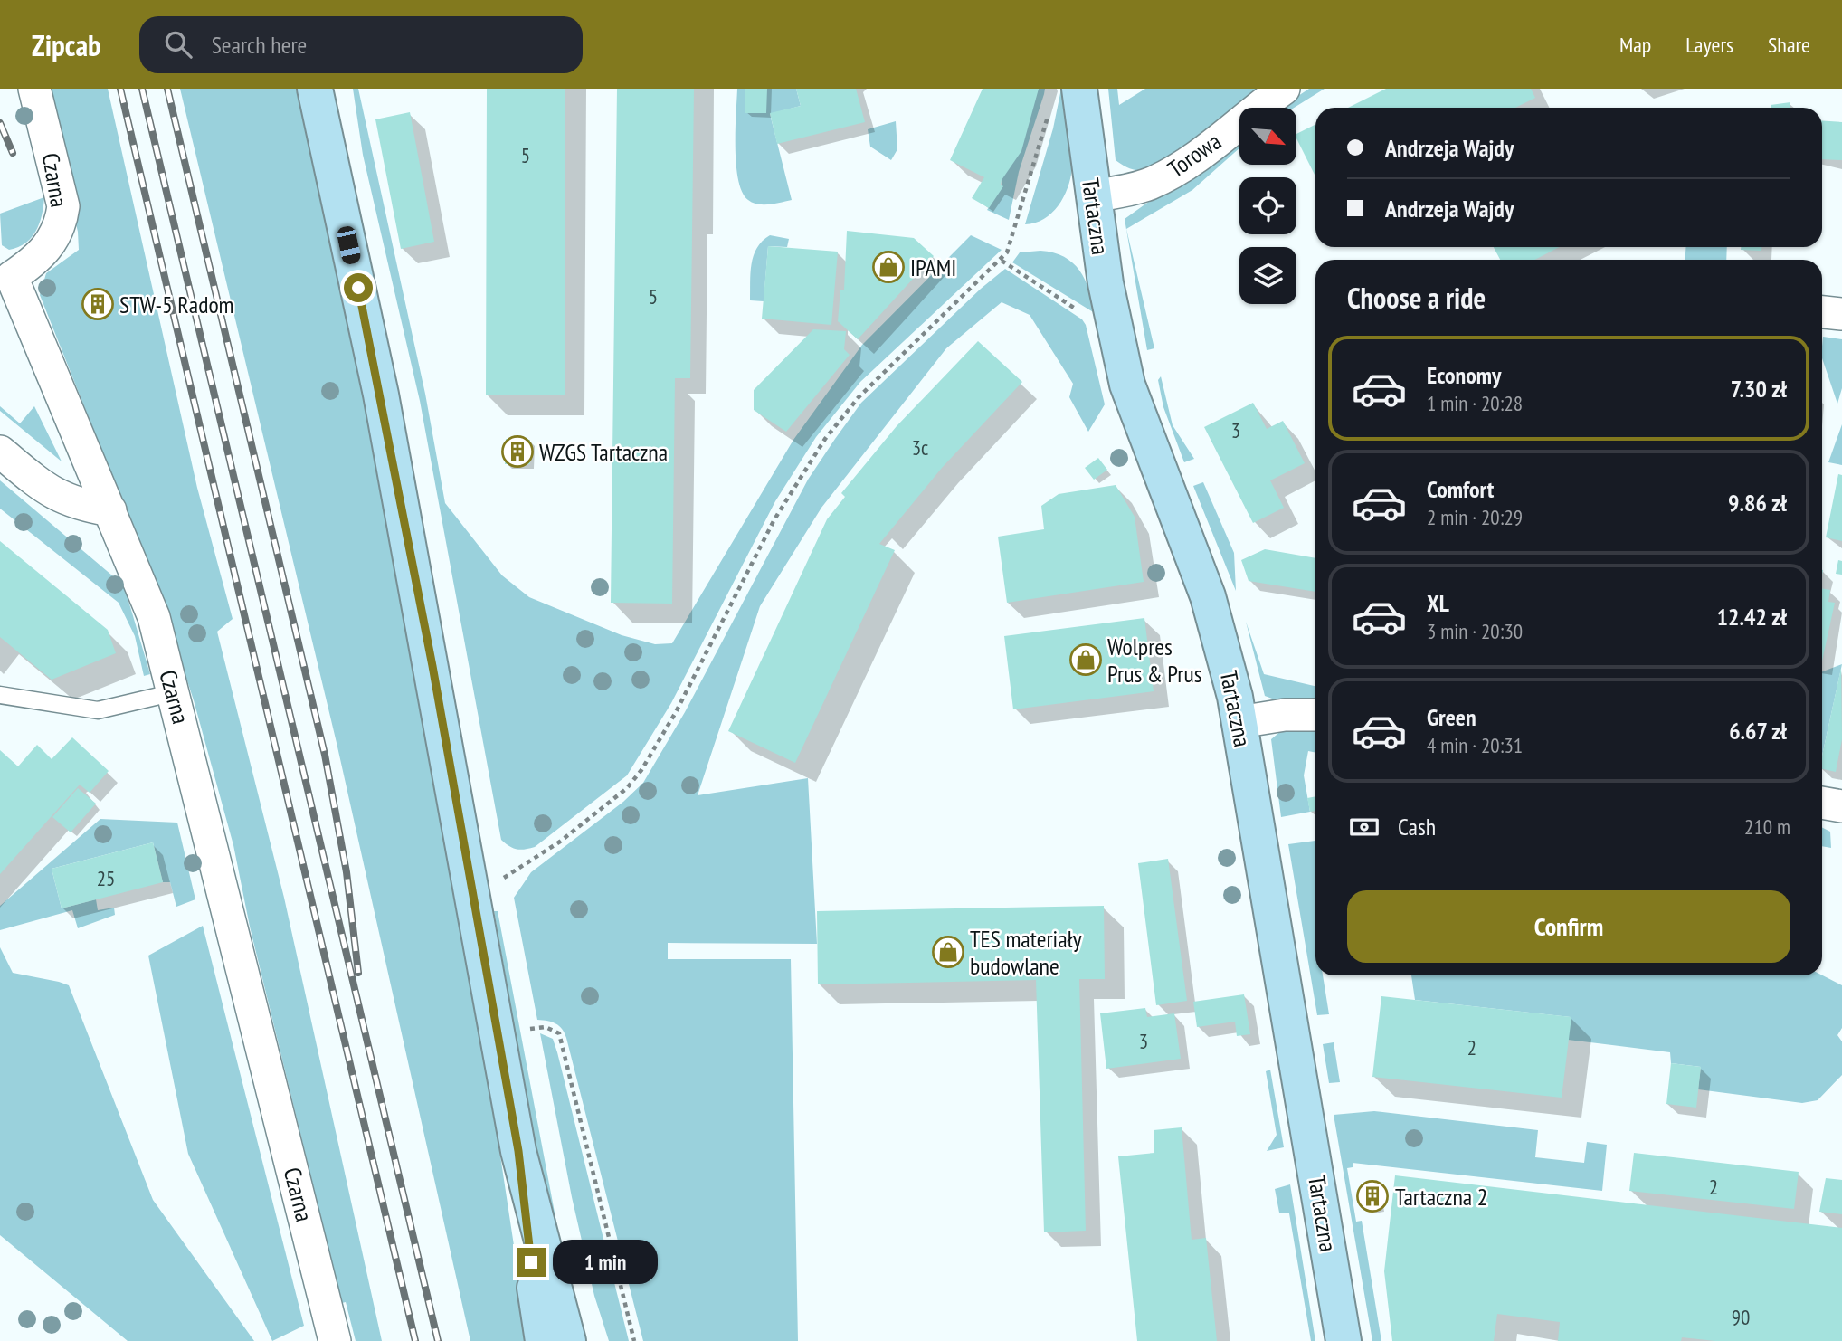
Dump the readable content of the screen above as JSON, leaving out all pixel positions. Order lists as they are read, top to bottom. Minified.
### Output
{"streets":{"main road":["Tartaczna"],"street":["Torowa","Czarna"]},"crossings":[["Torowa","Tartaczna"]],"places":{"shop":["IPAMI","Wolpres Prus & Prus","TES materiały budowlane"],"building":["STW-5 Radom","WZGS Tartaczna","Tartaczna 2"]},"house_numbers":["5","5","3","3c","25","3","2","2","90"],"north":"bottom right","page":{"header":"Zipcab","search":"Search here","nav":["Map","Layers","Share"],"banner":["Andrzeja Wajdy","Andrzeja Wajdy"],"heading":"Choose a ride","list":[{"name":"Economy","note":"1 min · 20:28","value":"7.30 zł"},{"name":"Comfort","note":"2 min · 20:29","value":"9.86 zł"},{"name":"XL","note":"3 min · 20:30","value":"12.42 zł"},{"name":"Green","note":"4 min · 20:31","value":"6.67 zł"}],"pay":["Cash","210 m"],"buttons":"Confirm","bubble":"1 min"}}
